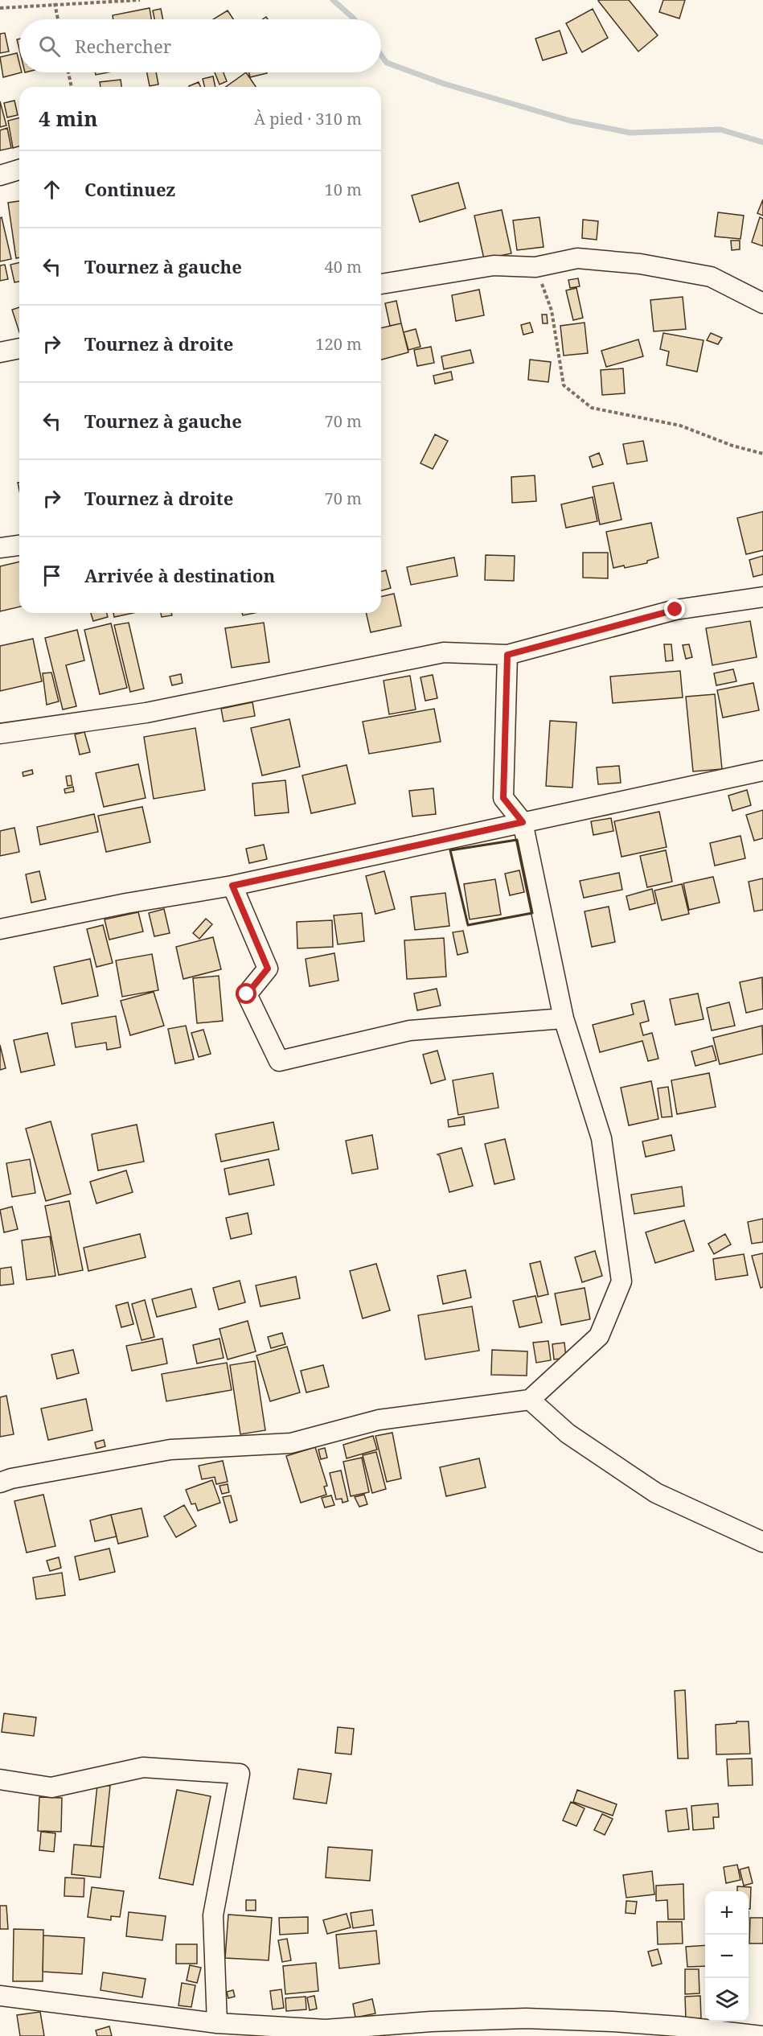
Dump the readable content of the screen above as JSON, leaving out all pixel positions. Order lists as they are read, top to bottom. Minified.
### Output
{"page":{"search":"Rechercher","heading":["4 min","À pied · 310 m"],"list":[["Continuez","10 m"],["Tournez à gauche","40 m"],["Tournez à droite","120 m"],["Tournez à gauche","70 m"],["Tournez à droite","70 m"],"Arrivée à destination"],"map_buttons":["+","−"]}}
